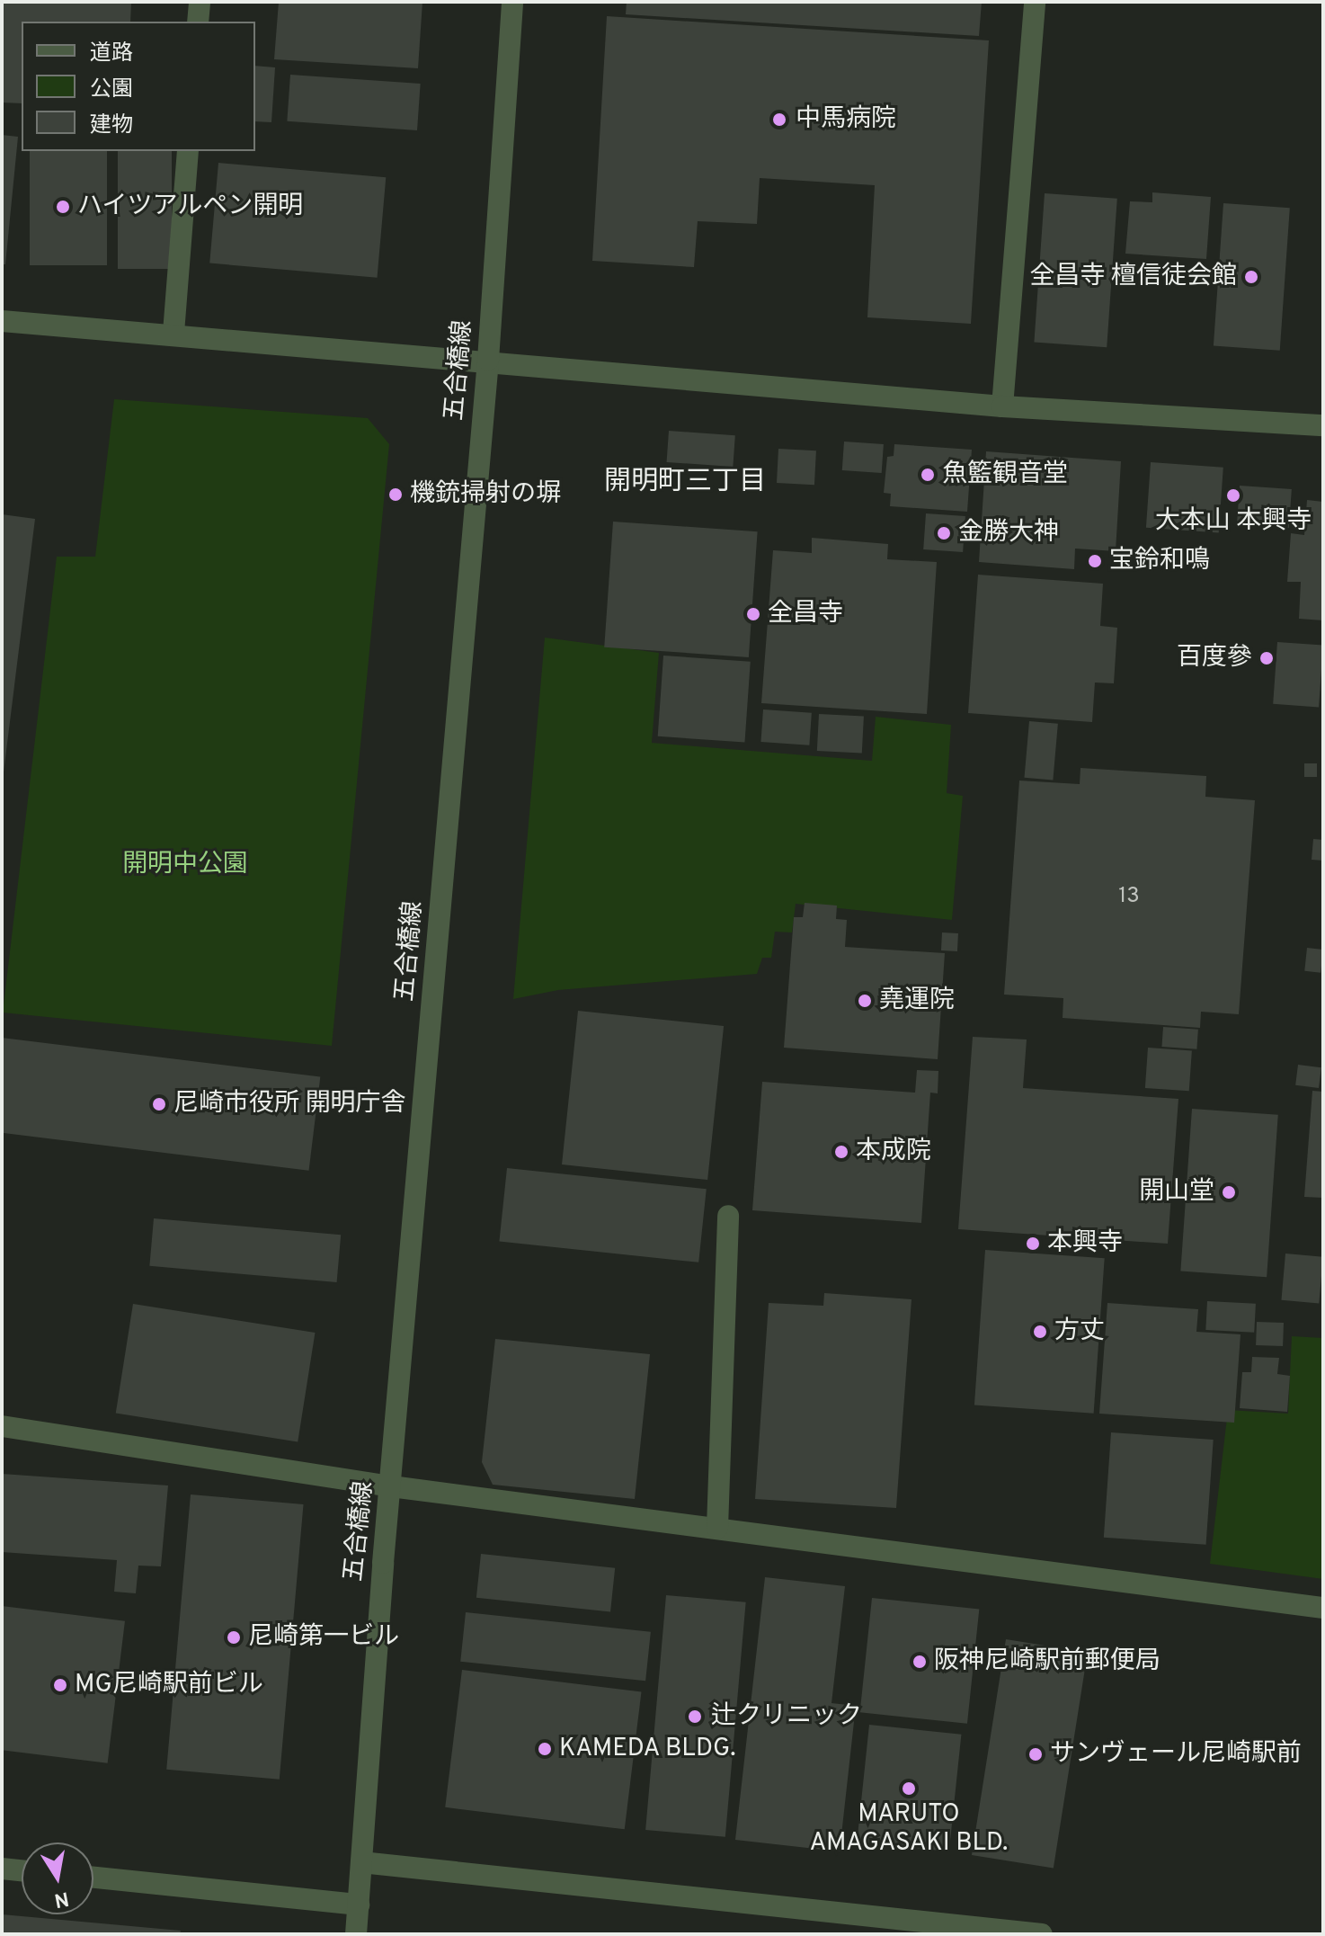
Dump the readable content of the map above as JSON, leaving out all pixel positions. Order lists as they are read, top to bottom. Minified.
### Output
{"streets":{"street":["五合橋線"]},"districts":["開明町三丁目"],"parks":["開明中公園"],"places":["中馬病院","ハイツアルペン開明","全昌寺 檀信徒会館","魚籃観音堂","機銃掃射の塀","大本山 本興寺","金勝大神","宝鈴和鳴","全昌寺","百度參","堯運院","尼崎市役所 開明庁舎","本成院","開山堂","本興寺","方丈","尼崎第一ビル","阪神尼崎駅前郵便局","MG尼崎駅前ビル","辻クリニック","KAMEDA BLDG.","サンヴェール尼崎駅前","MARUTO AMAGASAKI BLD."],"house_numbers":["13"],"legend":["道路","公園","建物"],"north":"bottom"}
